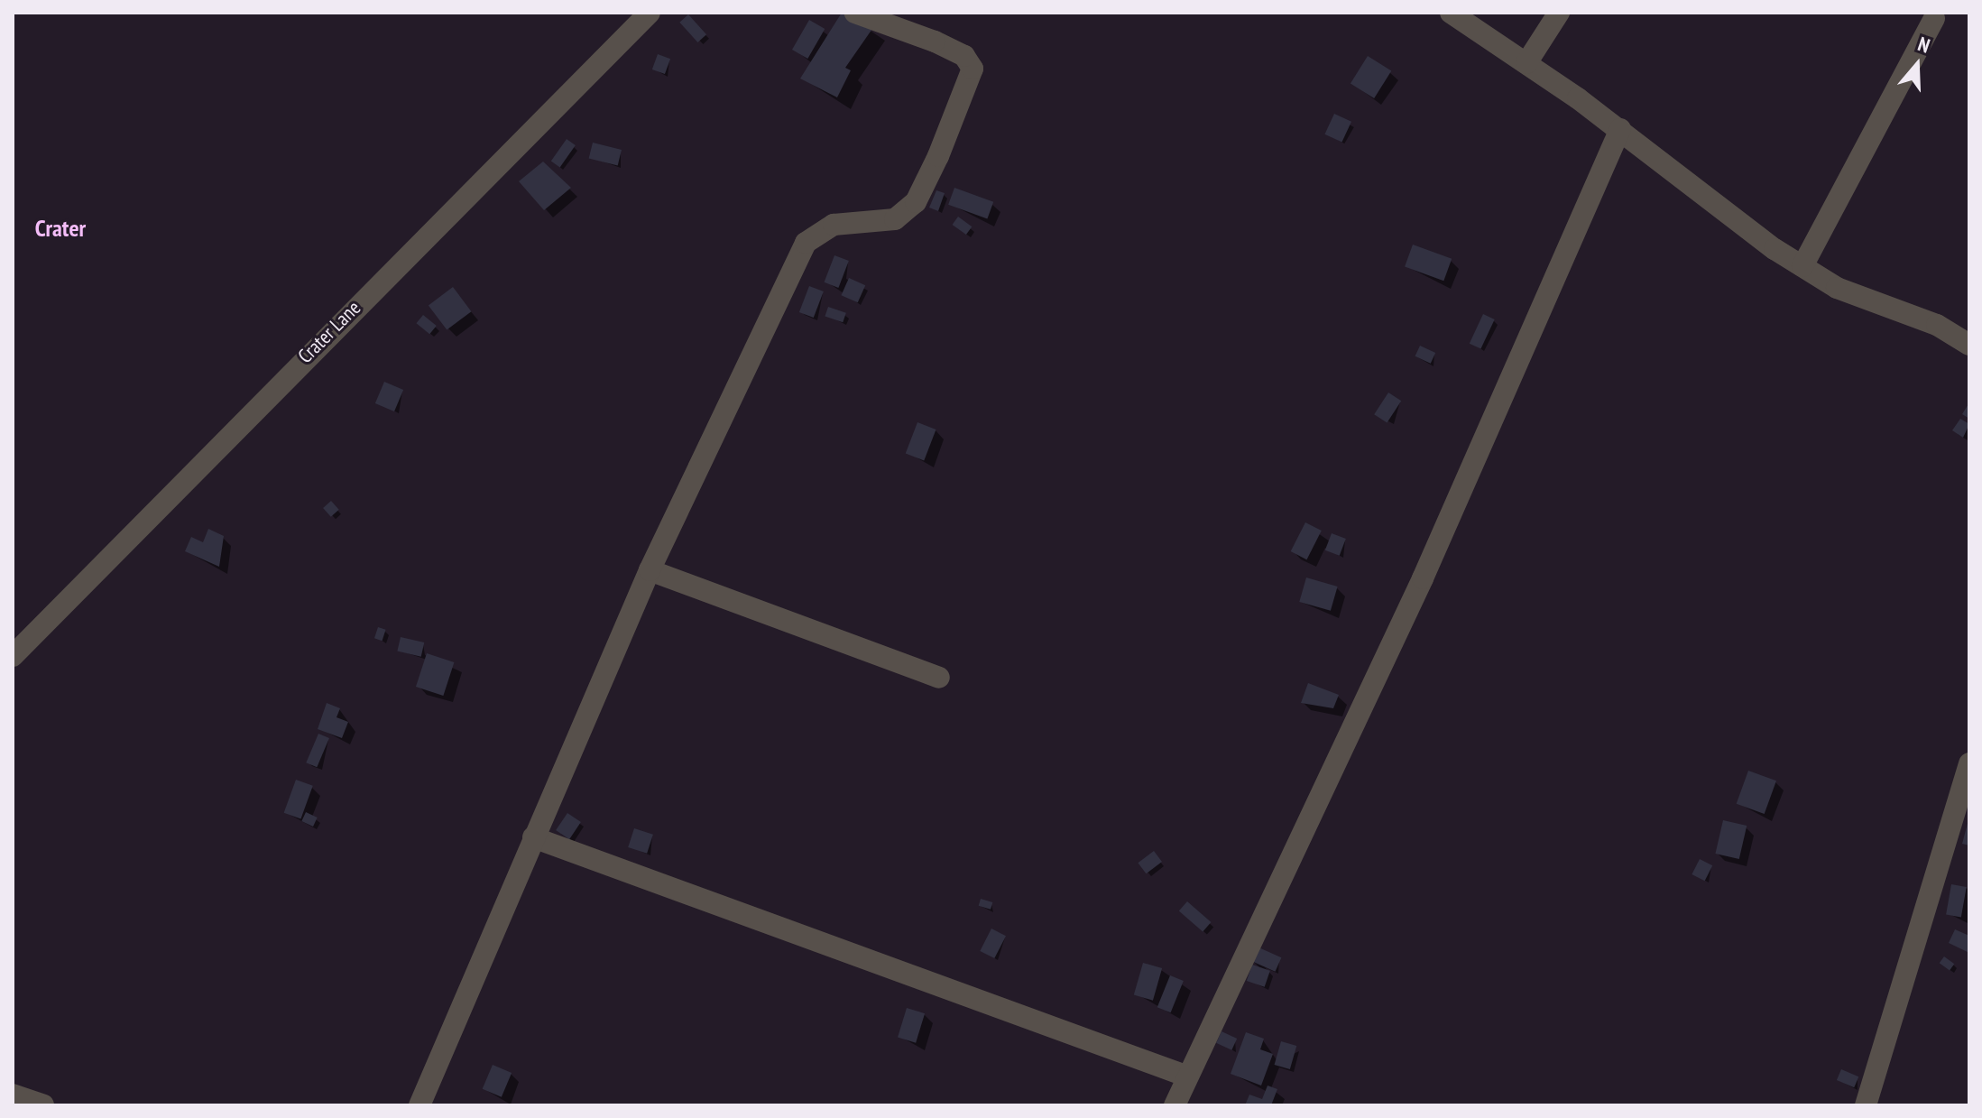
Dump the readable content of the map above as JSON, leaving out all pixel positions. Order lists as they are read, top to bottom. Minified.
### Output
{"streets":{"street":["Crater Lane"]},"districts":["Crater"],"north":"top"}
